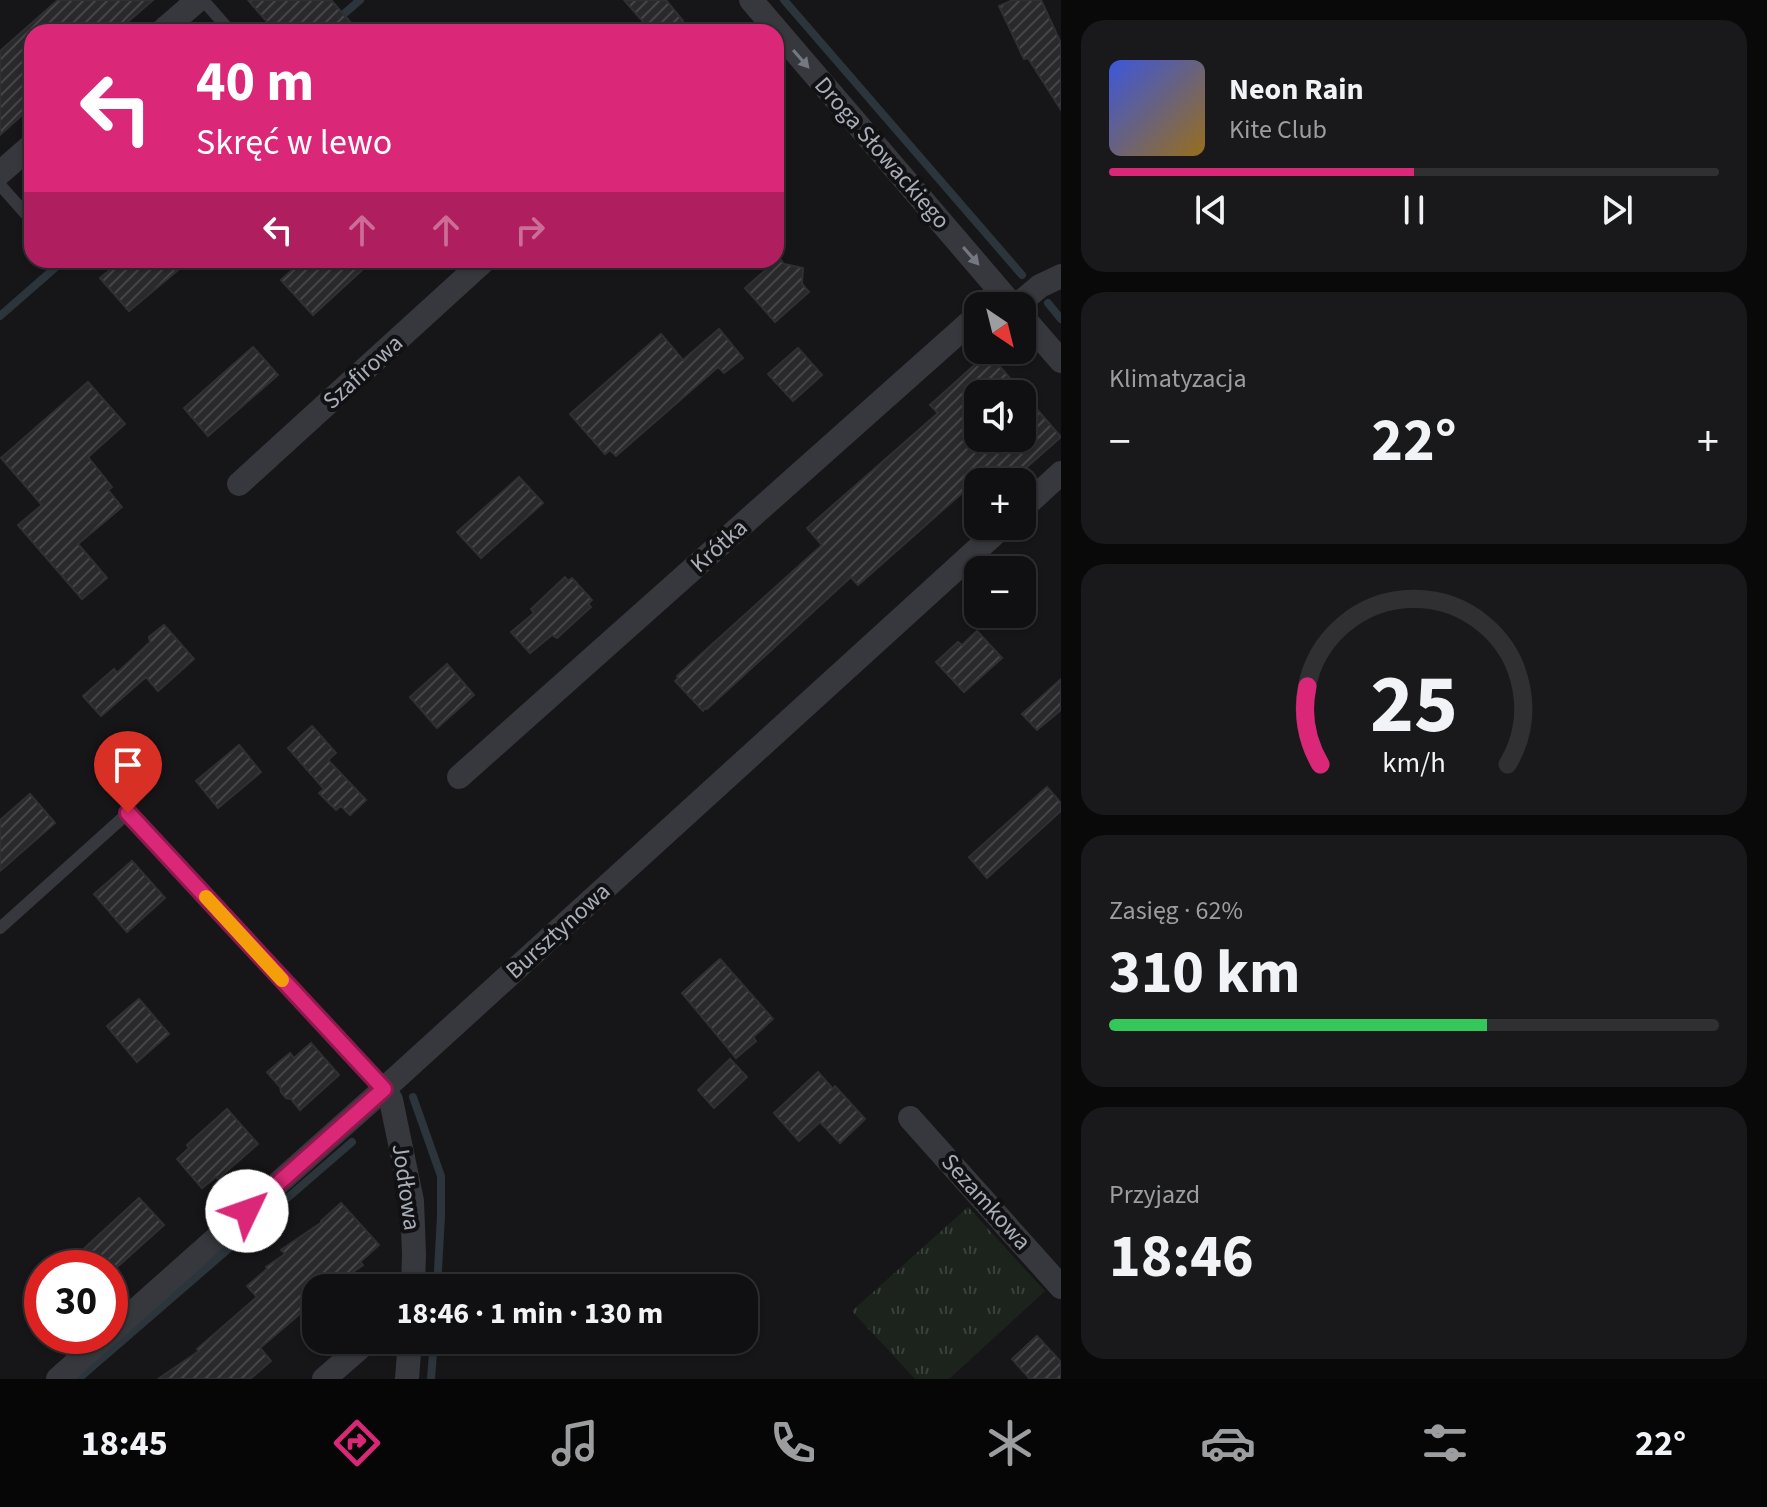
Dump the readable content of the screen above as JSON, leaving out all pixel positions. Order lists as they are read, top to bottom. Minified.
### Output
{"streets":{"street":["Droga Słowackiego","Szafirowa","Krótka","Bursztynowa","Jodłowa","Sezamkowa"]},"crossings":[["Bursztynowa","Jodłowa"]],"one_way":["Droga Słowackiego"],"north":"bottom right","page":{"turn":["40 m","Skręć w lewo"],"song":["Neon Rain","Kite Club"],"map_buttons":["+","−"],"tile":["Klimatyzacja",["Zasięg · 62%","310 km"],["Przyjazd","18:46"]],"heat":["−","22°","+"],"limit":"30","trip":"18:46 · 1 min · 130 m","tabs":["18:45","22°"],"gauge":["25","km/h"]}}
